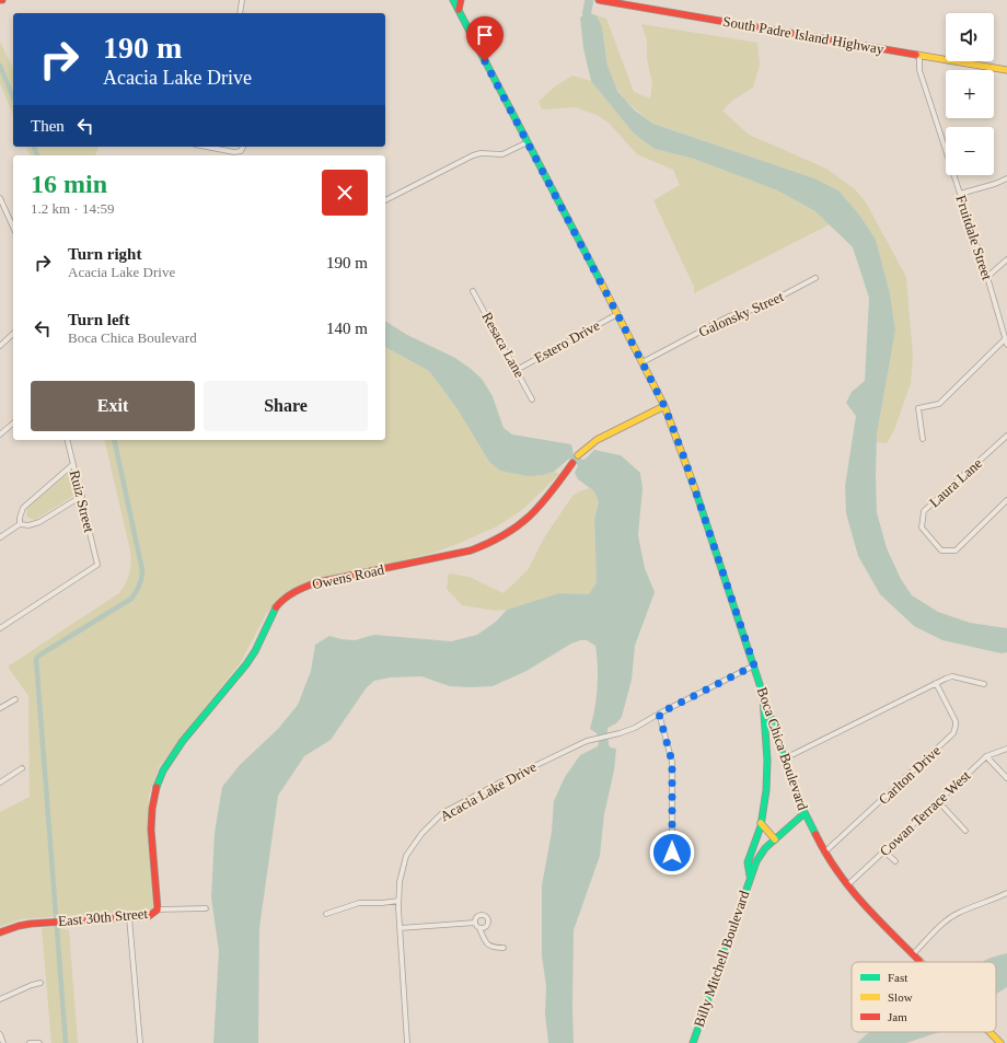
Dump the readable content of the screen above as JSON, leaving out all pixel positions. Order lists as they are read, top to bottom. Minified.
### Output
{"streets":{"main road":["South Padre Island Highway","Owens Road","Boca Chica Boulevard","East 30th Street","Billy Mitchell Boulevard"],"street":["Fruitdale Street","Galonsky Street","Estero Drive","Resaca Lane","Laura Lane","Ruiz Street","Carlton Drive","Acacia Lake Drive","Cowan Terrace West"]},"crossings":[["South Padre Island Highway","Fruitdale Street"],["Galonsky Street","Boca Chica Boulevard"],["Estero Drive","Resaca Lane"],["Estero Drive","Boca Chica Boulevard"],["Owens Road","East 30th Street"],["Boca Chica Boulevard","Carlton Drive"],["Boca Chica Boulevard","Acacia Lake Drive"],["Boca Chica Boulevard","Cowan Terrace West"],["Boca Chica Boulevard","Billy Mitchell Boulevard"]],"legend":["Fast","Slow","Jam"],"page":{"map_buttons":["+","−"],"turn":["190 m","Acacia Lake Drive"],"then":"Then","heading":["16 min","1.2 km · 14:59"],"list":[{"name":"Turn right","note":"Acacia Lake Drive","value":"190 m"},{"name":"Turn left","note":"Boca Chica Boulevard","value":"140 m"}],"buttons":["Exit","Share"]}}
